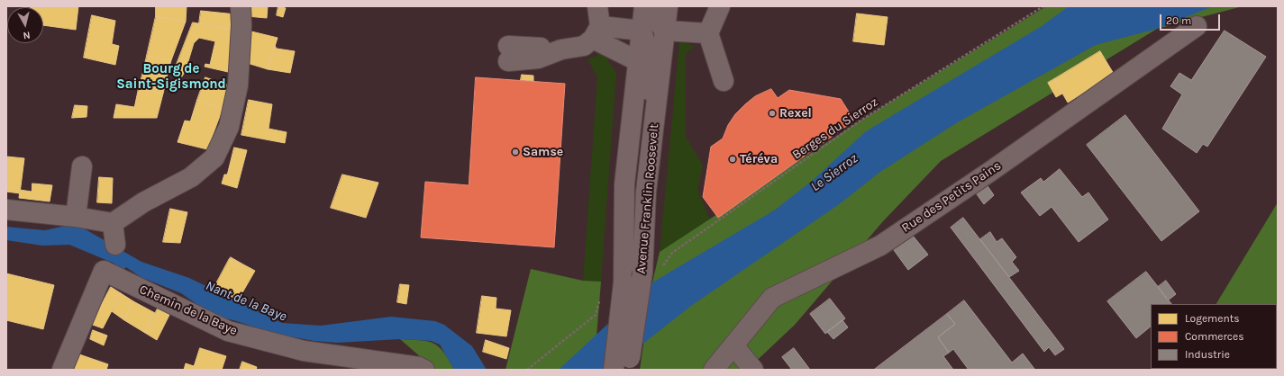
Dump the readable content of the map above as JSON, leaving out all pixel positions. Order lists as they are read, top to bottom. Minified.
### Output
{"streets":{"main road":["Avenue Franklin Roosevelt"],"street":["Rue des Petits Pains","Chemin de la Baye"],"path":["Berges du Sierroz"]},"districts":["Bourg de Saint-Sigismond"],"water":["Le Sierroz","Nant de la Baye"],"places":["Rexel","Samse","Téréva"],"legend":["Logements","Commerces","Industrie"],"scale_bar":"20 m","north":"bottom"}
